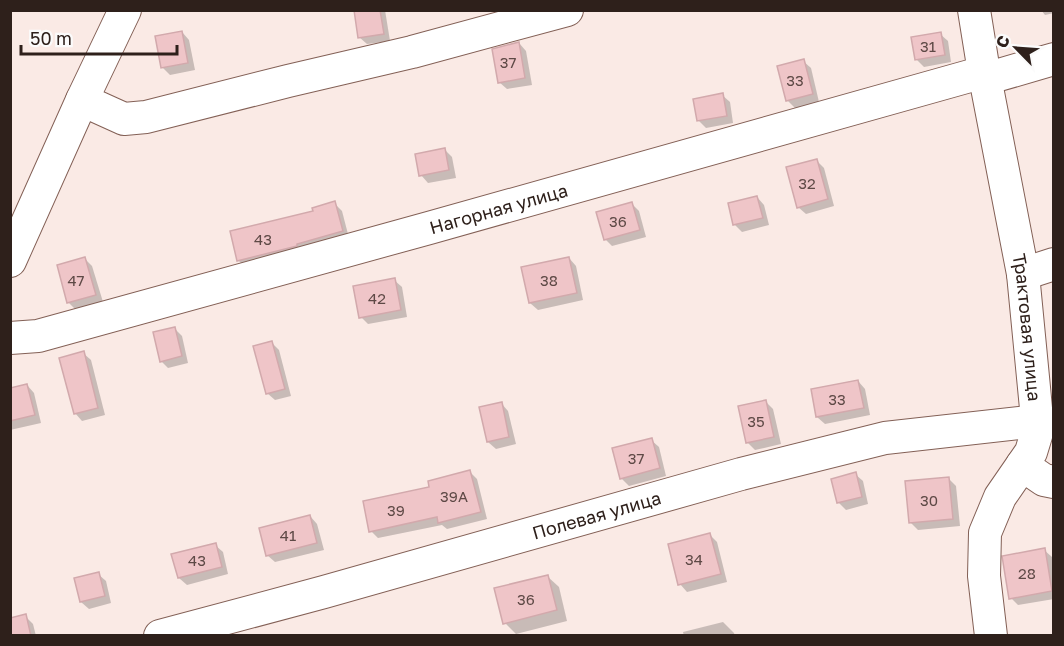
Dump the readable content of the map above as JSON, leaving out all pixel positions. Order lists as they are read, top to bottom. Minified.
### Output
{"streets":{"street":["Нагорная улица","Трактовая улица","Полевая улица"]},"crossings":[["Нагорная улица","Трактовая улица"],["Трактовая улица","Полевая улица"]],"house_numbers":["31","37","33","32","36","43","47","38","42","33","35","37","39А","30","39","41","34","43","28","36"],"scale_bar":"50 m","north":"top left"}
